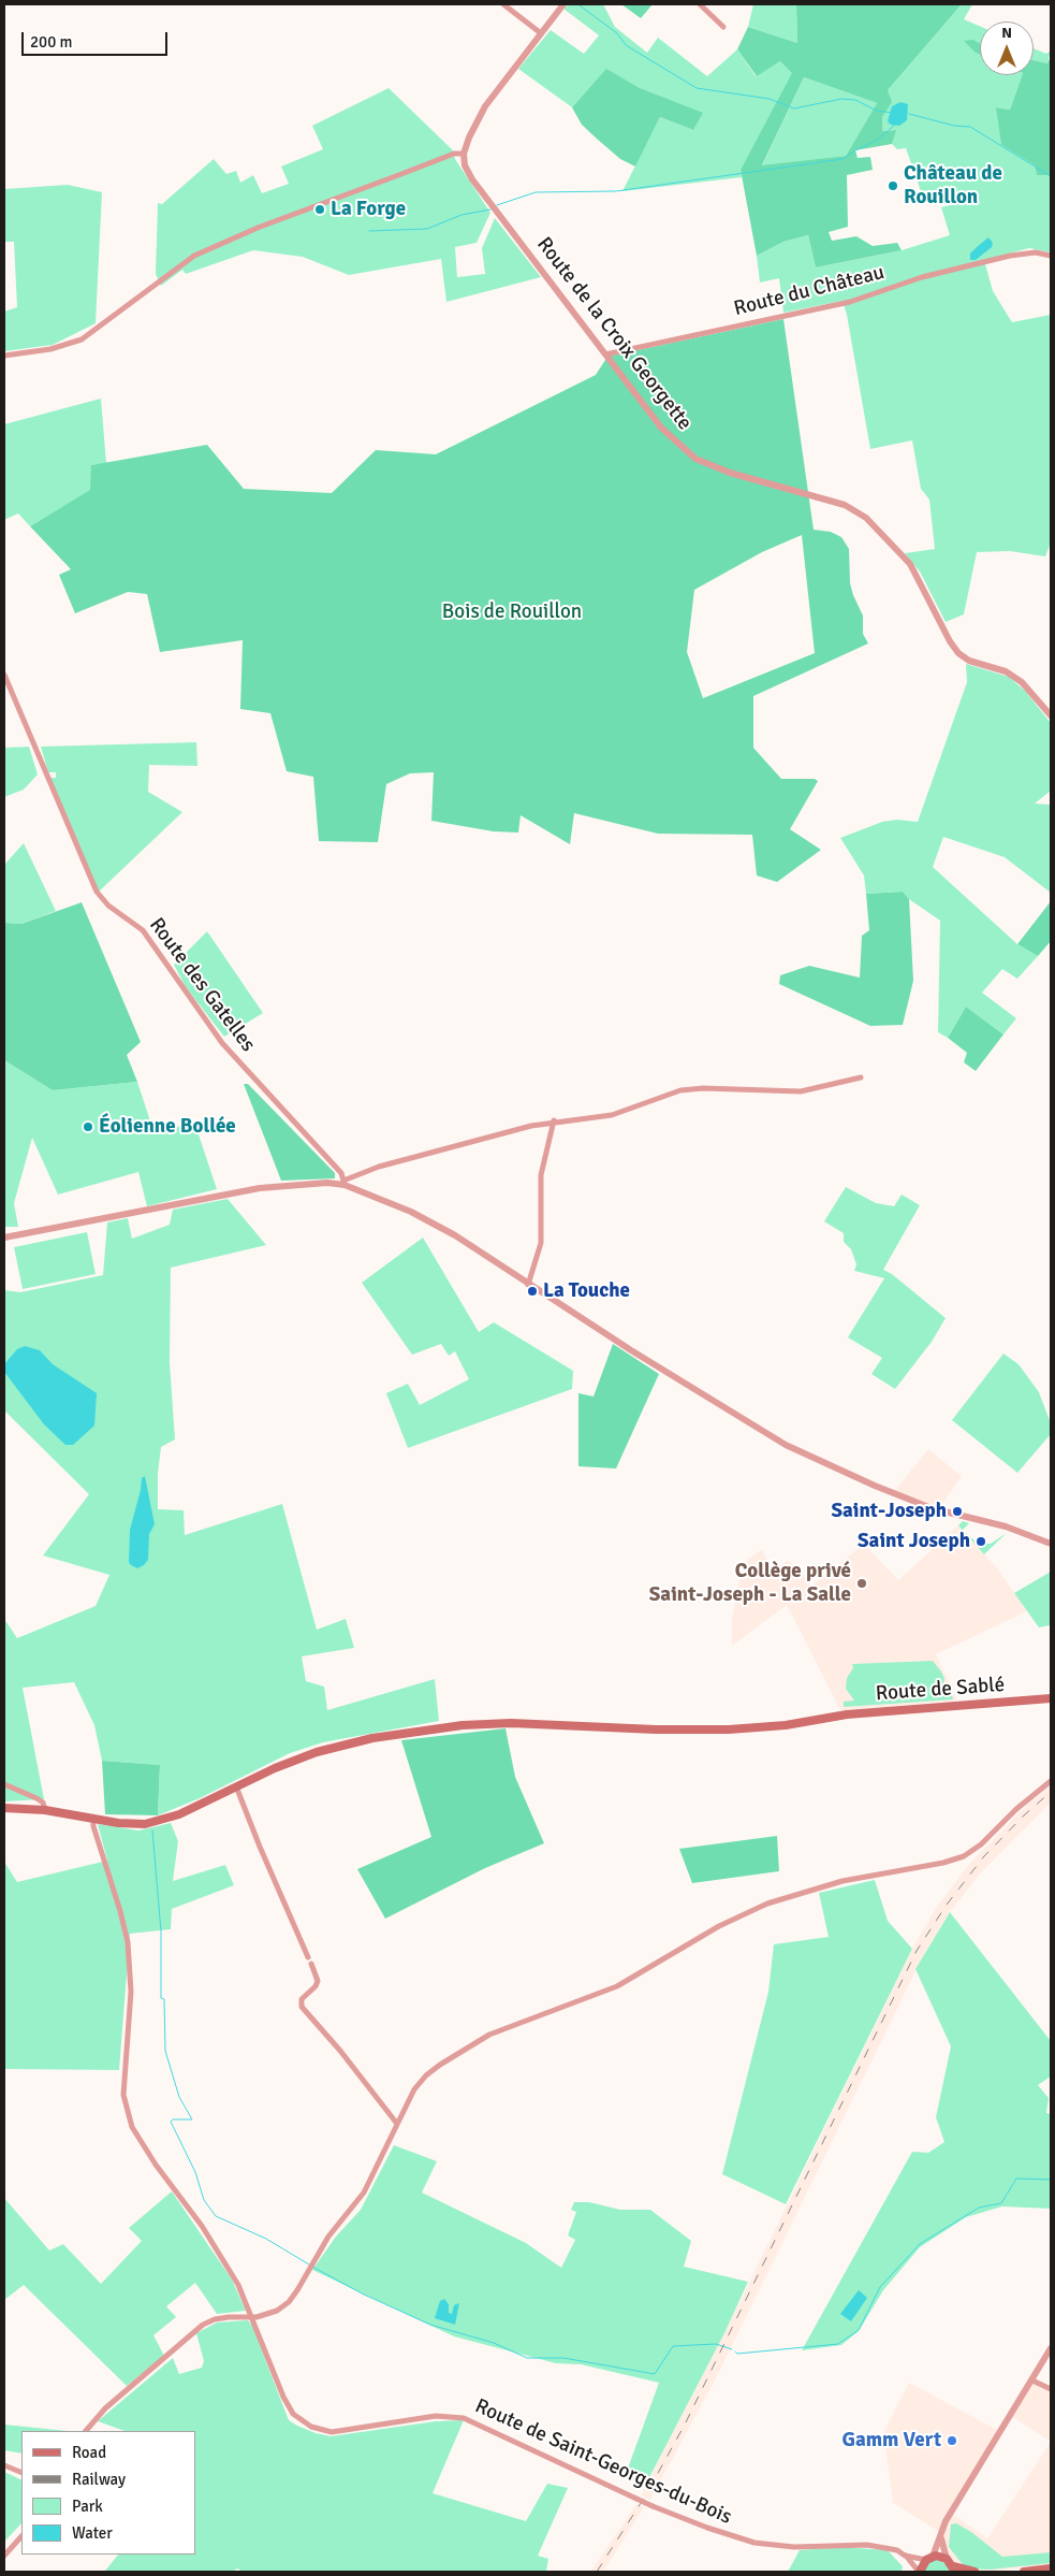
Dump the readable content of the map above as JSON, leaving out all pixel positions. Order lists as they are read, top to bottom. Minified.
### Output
{"streets":{"main road":["Route de Sablé"],"street":["Route du Château","Route de la Croix Georgette","Route des Gatelles","Route de Saint-Georges-du-Bois"]},"crossings":[["Route du Château","Route de la Croix Georgette"],["Route de Sablé","Route de Saint-Georges-du-Bois"]],"parks":["Bois de Rouillon"],"places":["Château de Rouillon","La Forge","Éolienne Bollée","La Touche","Saint-Joseph","Saint Joseph","Collège privé Saint-Joseph - La Salle","Gamm Vert"],"legend":["Road","Railway","Park","Water"],"scale_bar":"200 m","north":"top"}
